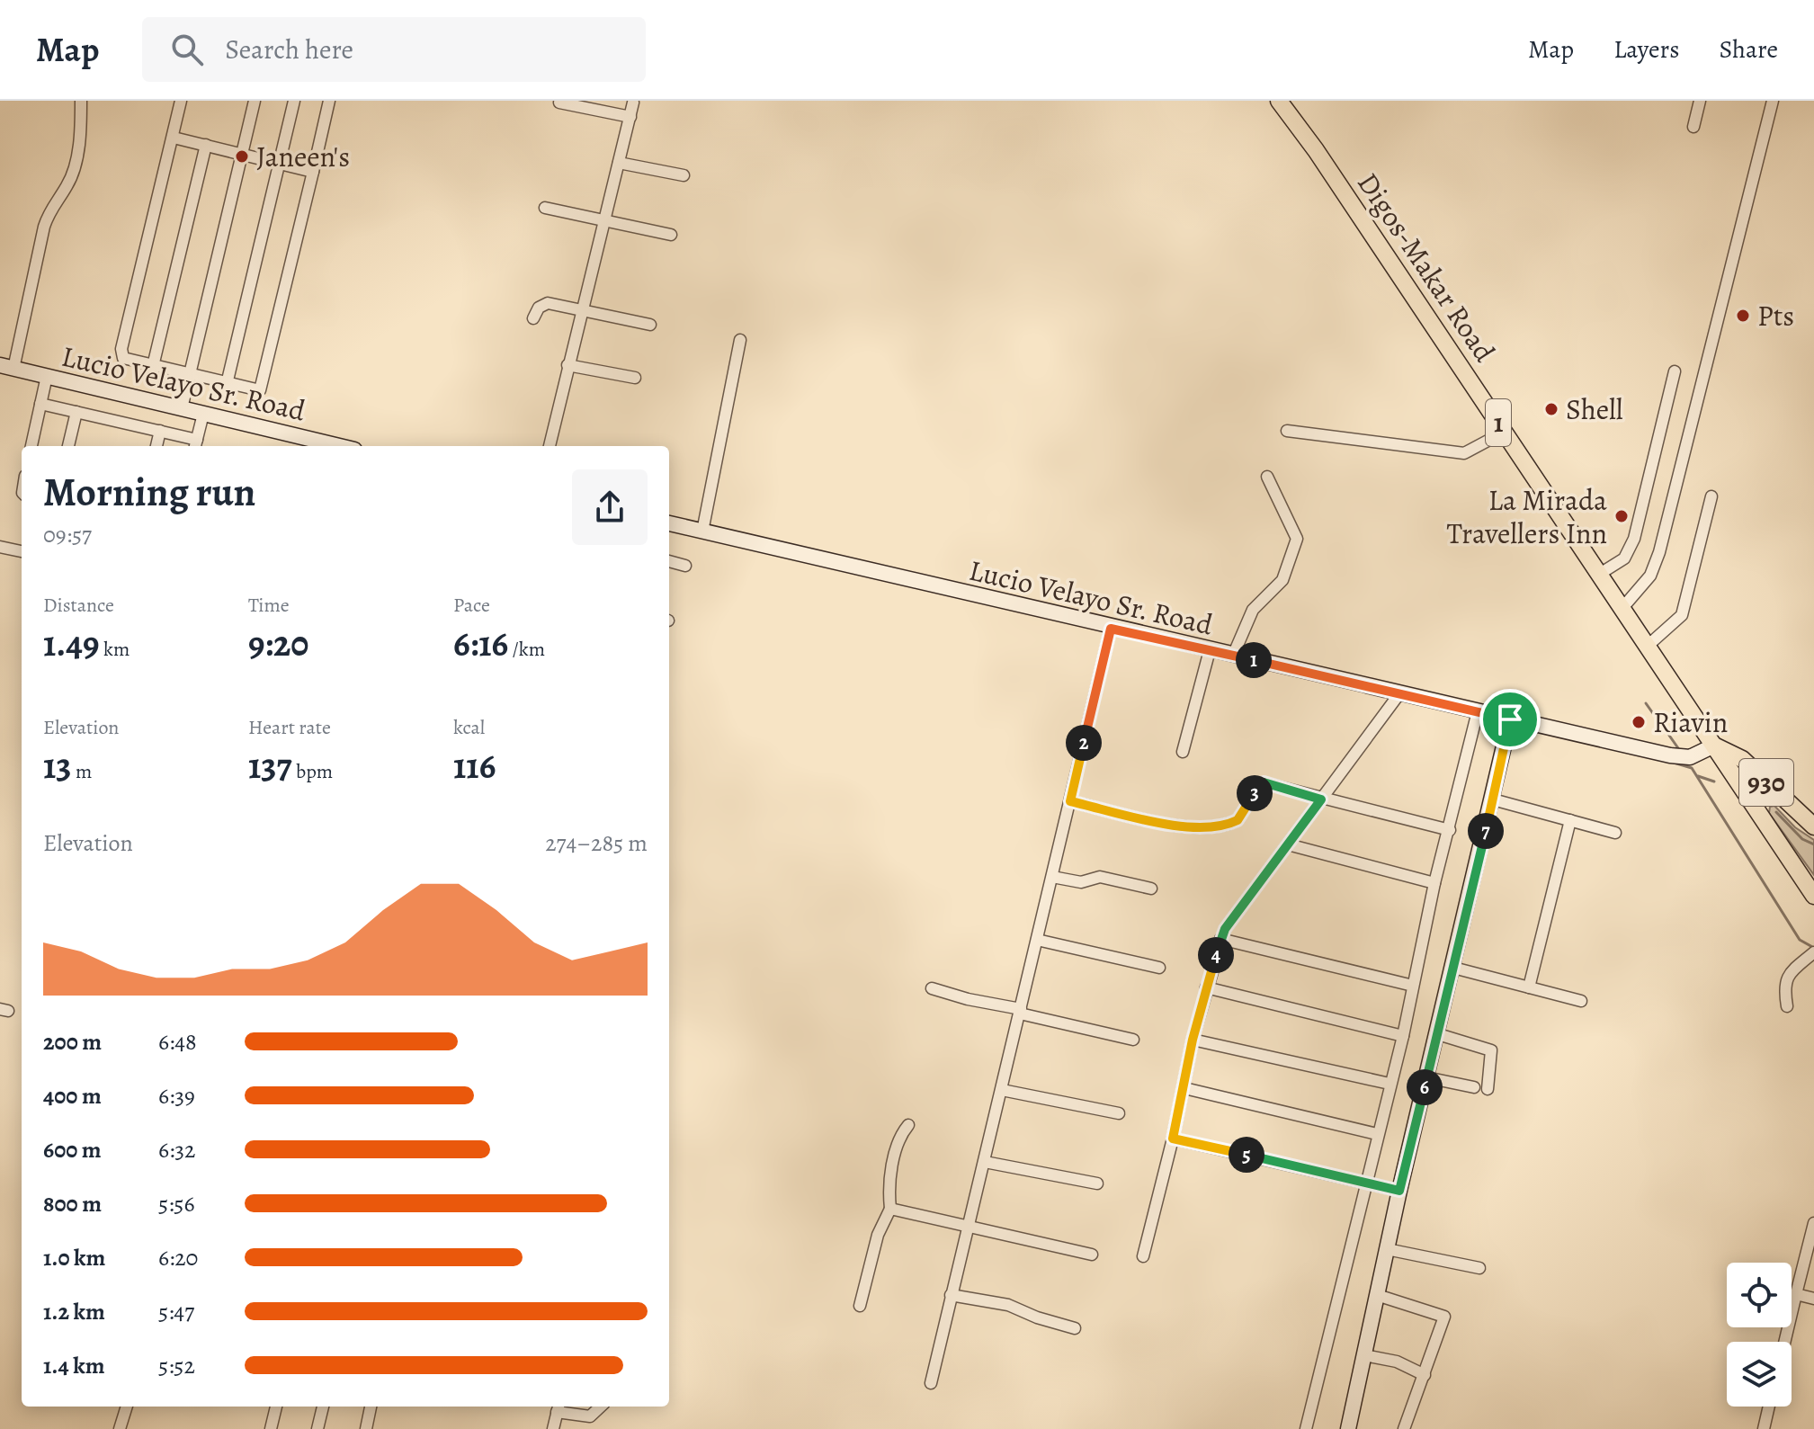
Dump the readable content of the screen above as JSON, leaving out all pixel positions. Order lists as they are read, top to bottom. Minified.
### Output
{"streets":{"main road":["Digos-Makar Road","Lucio Velayo Sr. Road","1","930"]},"crossings":[["Digos-Makar Road","Lucio Velayo Sr. Road"],["Digos-Makar Road","930"],["Lucio Velayo Sr. Road","930"]],"places":["Janeen's","Pts","Shell","La Mirada Travellers Inn","Riavin"],"page":{"header":"Map","search":"Search here","nav":["Map","Layers","Share"],"heading":["Morning run","09:57"],"stats":[["Distance","1.49 km"],["Time","9:20"],["Pace","6:16 /km"],["Elevation","13 m"],["Heart rate","137 bpm"],["kcal","116"]],"pins":["1","2","3","7","4","6","5"],"chart":["Elevation","274–285 m"],"list":[{"name":"200 m","note":"6:48"},{"name":"400 m","note":"6:39"},{"name":"600 m","note":"6:32"},{"name":"800 m","note":"5:56"},{"name":"1.0 km","note":"6:20"},{"name":"1.2 km","note":"5:47"},{"name":"1.4 km","note":"5:52"}]}}
